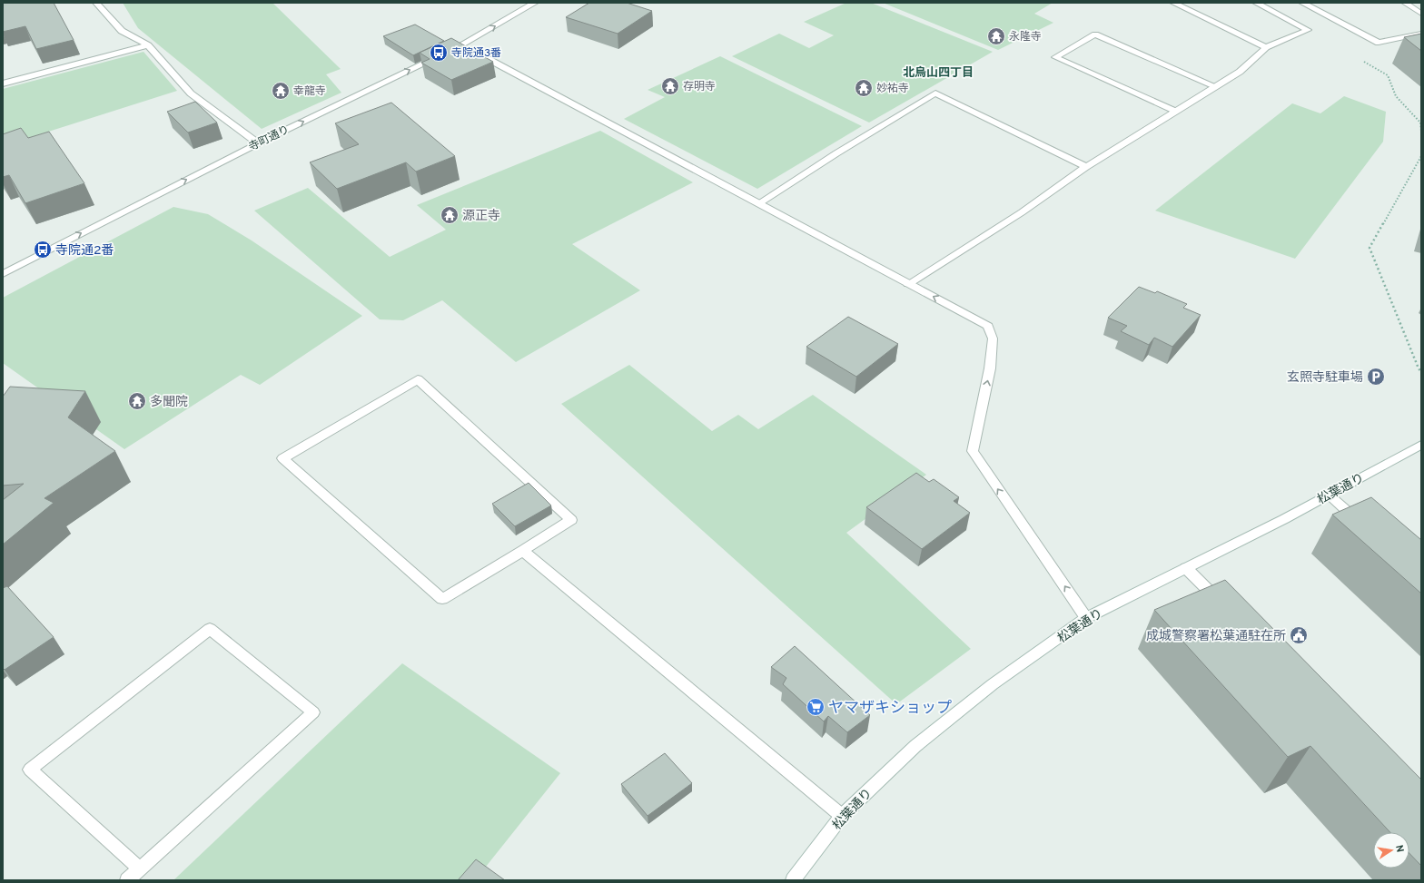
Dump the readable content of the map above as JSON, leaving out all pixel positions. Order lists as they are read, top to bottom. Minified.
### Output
{"streets":{"street":["寺町通り","松葉通り"]},"one_way":["寺町通り"],"districts":["北烏山四丁目"],"places":{"temple":["永隆寺","存明寺","妙祐寺","幸龍寺","源正寺","多聞院"],"bus stop":["寺院通3番","寺院通2番"],"parking":["玄照寺駐車場"],"public building":["成城警察署松葉通駐在所"],"supermarket":["ヤマザキショップ"]},"north":"right"}
